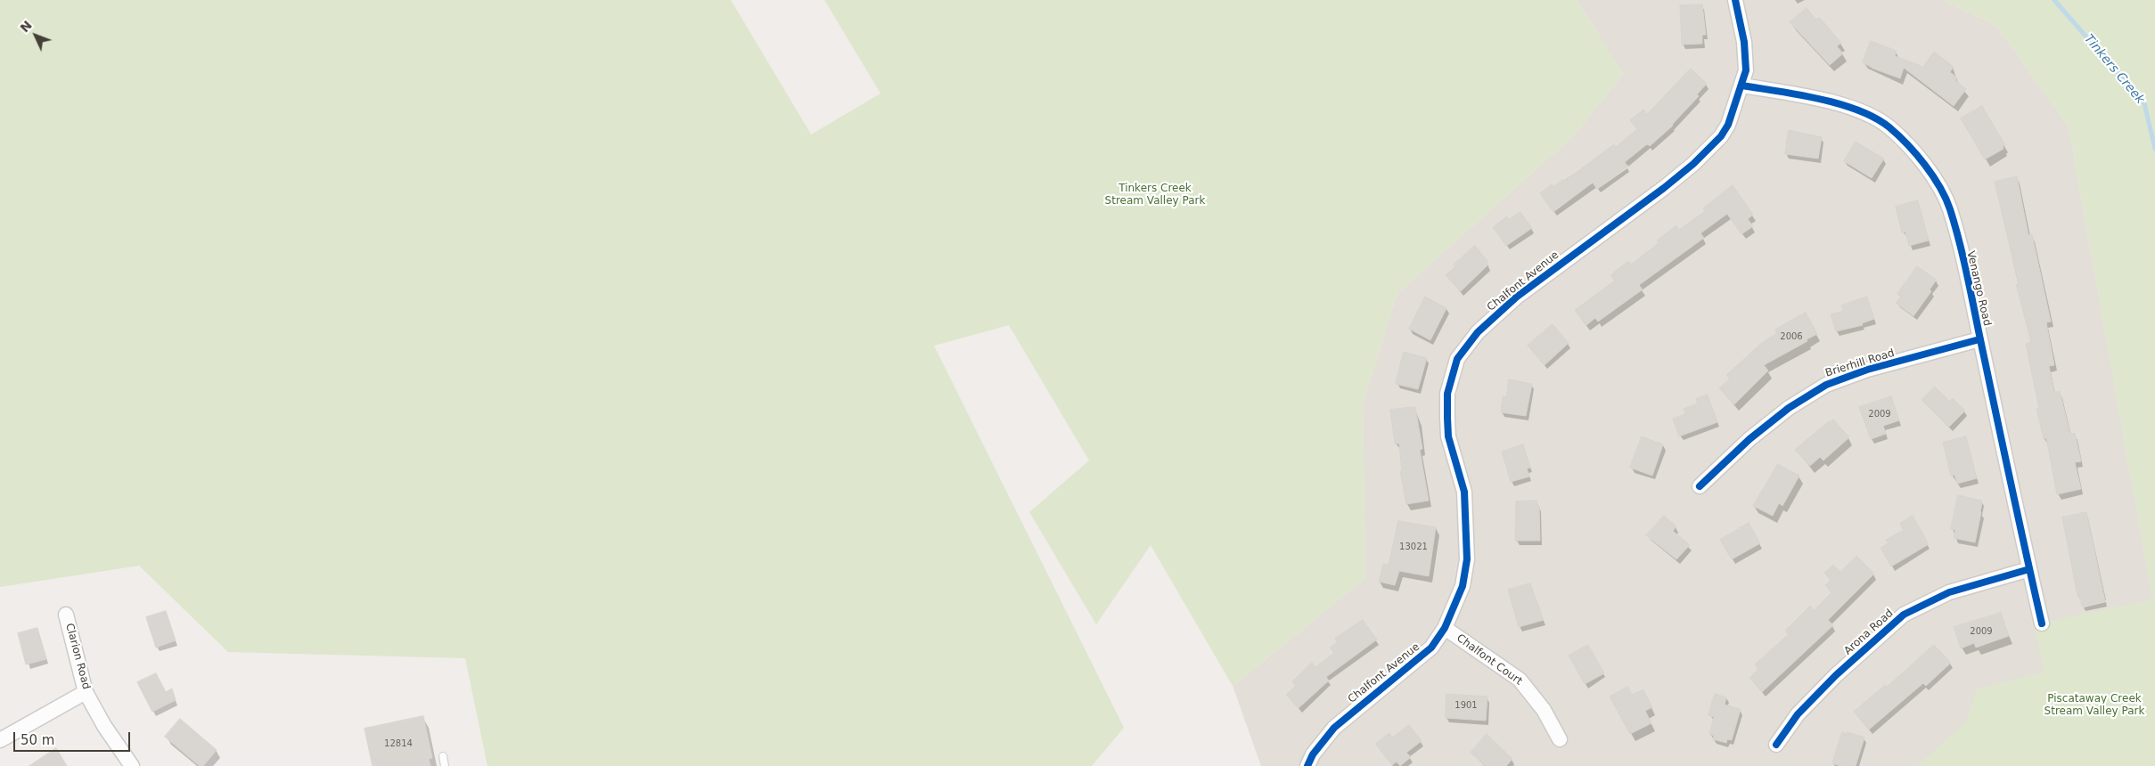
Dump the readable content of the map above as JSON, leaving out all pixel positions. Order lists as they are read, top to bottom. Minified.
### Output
{"streets":{"street":["Chalfont Avenue","Venango Road","Brierhill Road","Arona Road","Clarion Road","Chalfont Court"]},"crossings":[["Chalfont Avenue","Venango Road"],["Chalfont Avenue","Chalfont Court"],["Venango Road","Brierhill Road"],["Venango Road","Arona Road"]],"water":["Tinkers Creek"],"parks":["Tinkers Creek Stream Valley Park","Piscataway Creek Stream Valley Park"],"house_numbers":["2006","2009","13021","2009","1901","12814"],"scale_bar":"50 m","north":"top left"}
